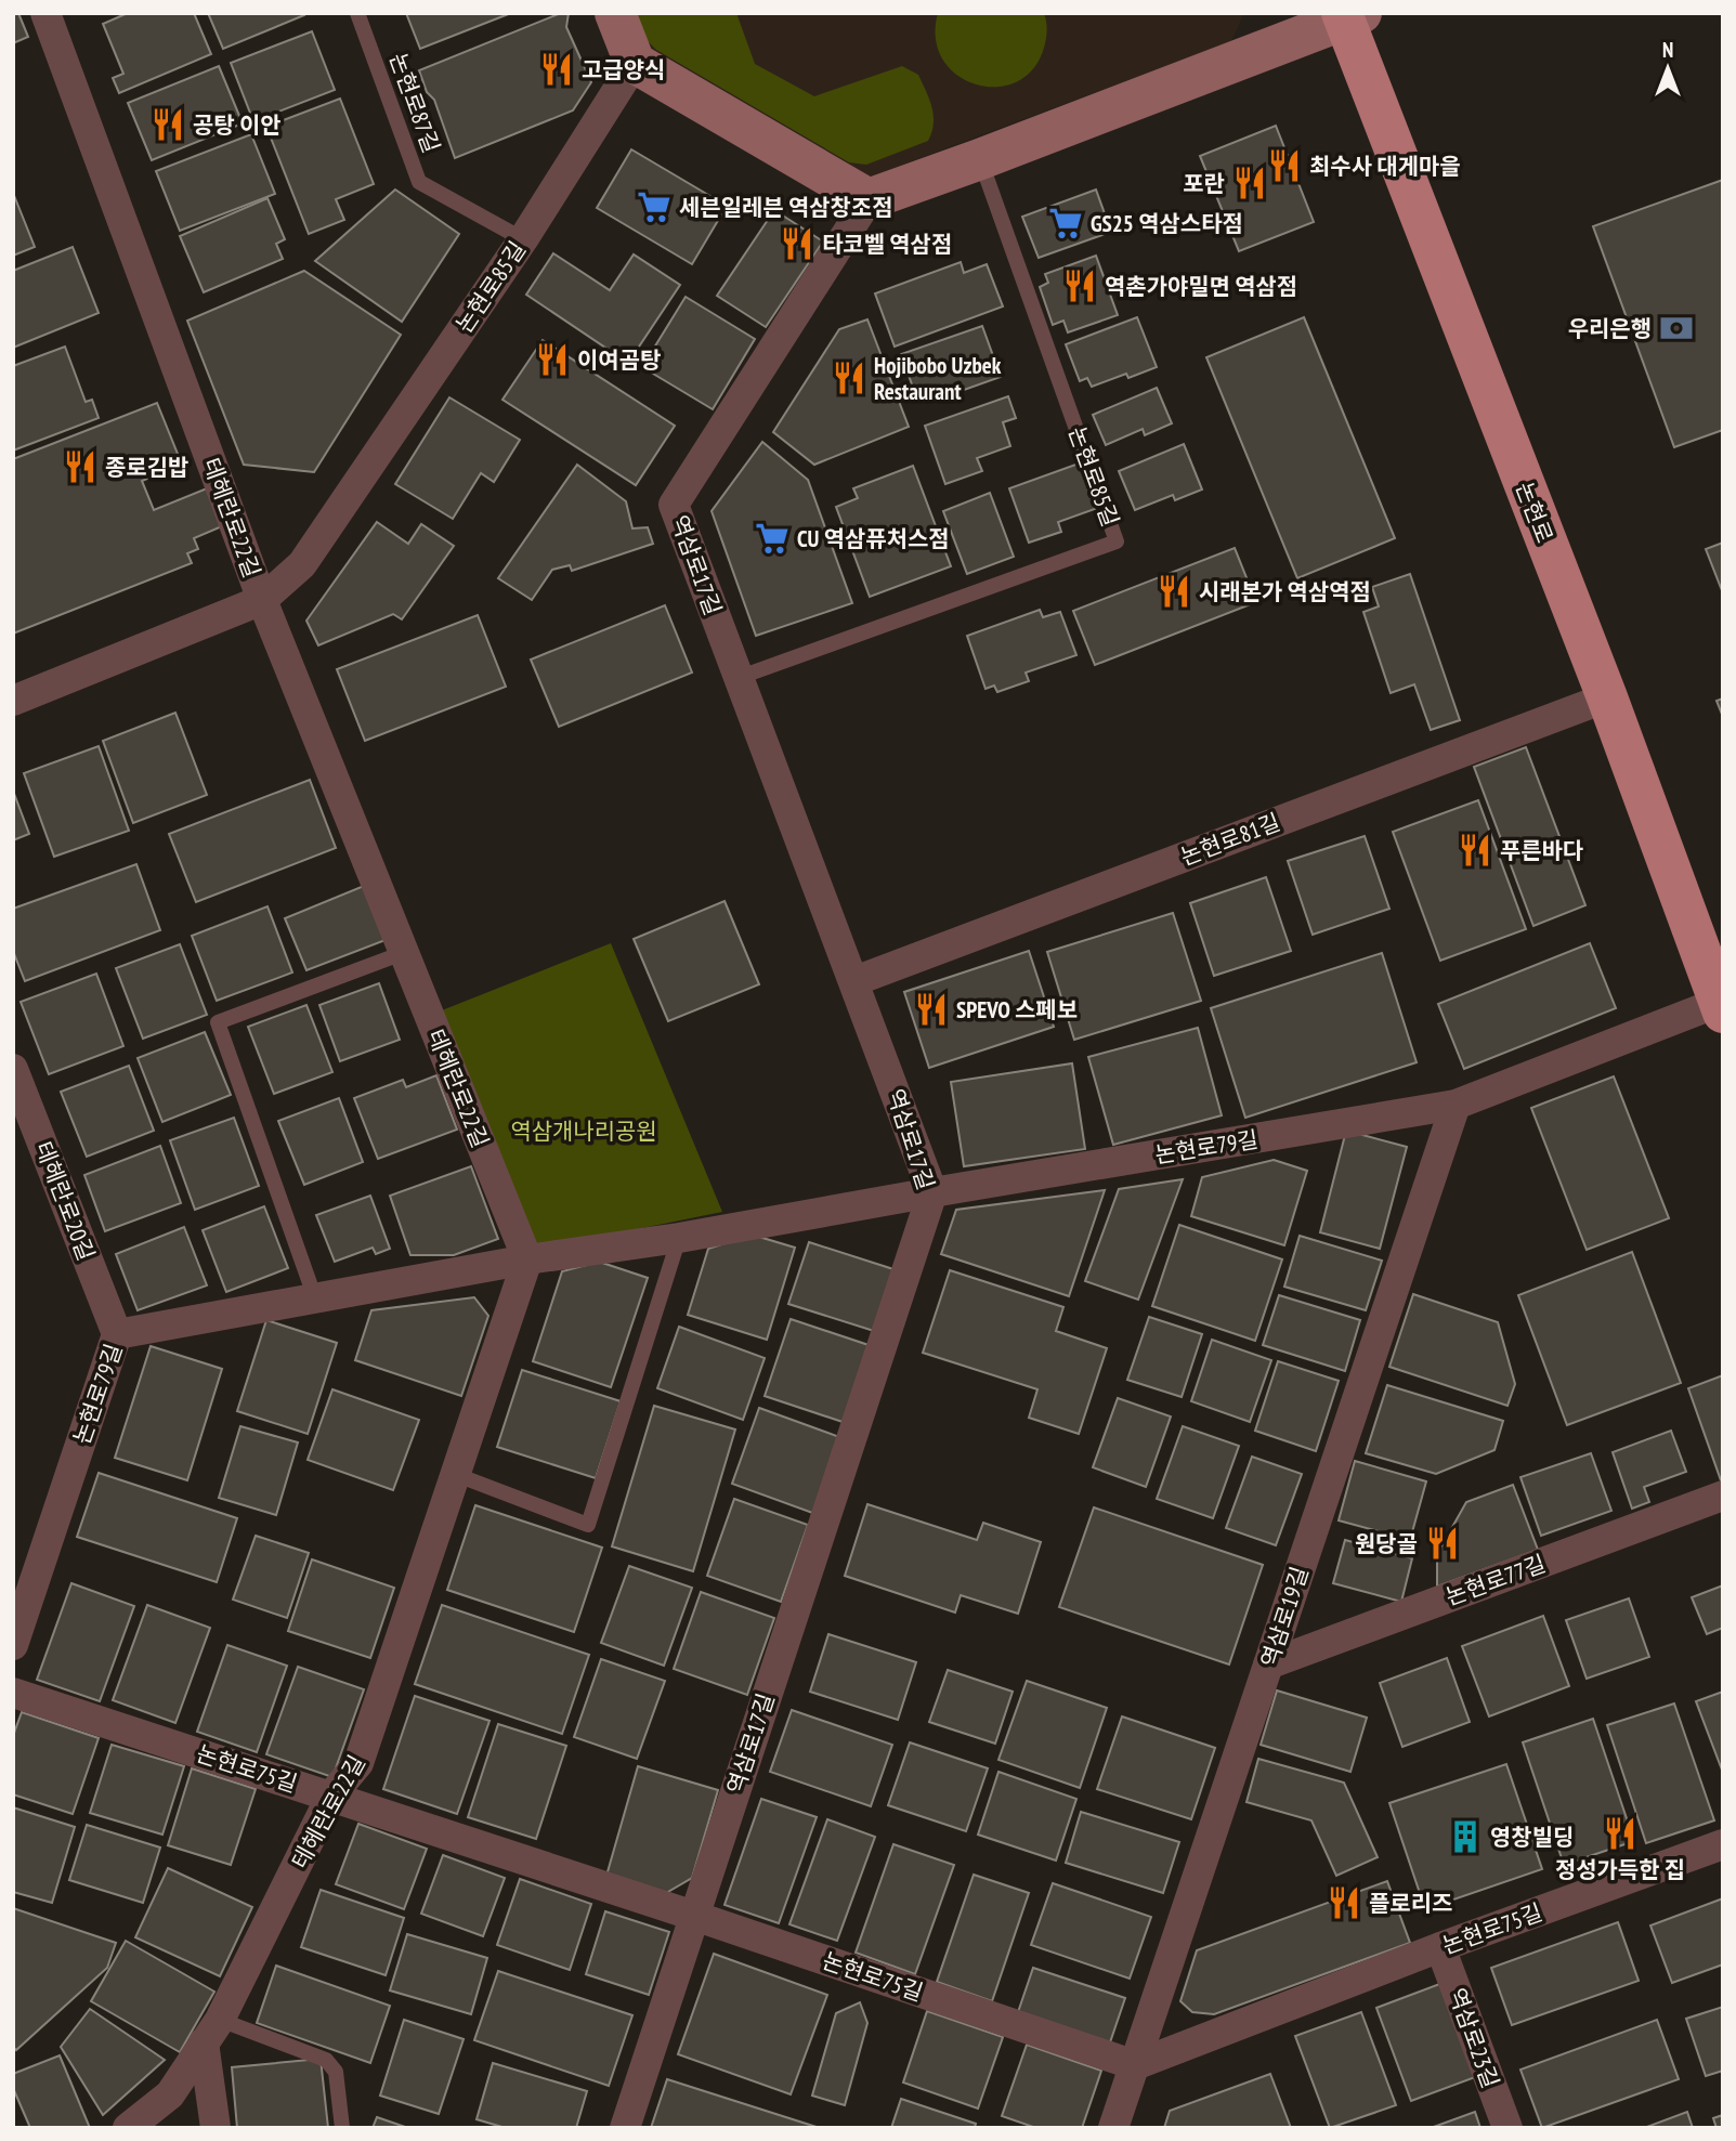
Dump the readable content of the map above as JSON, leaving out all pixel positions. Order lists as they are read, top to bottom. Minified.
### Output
{"streets":{"main road":["논현로"],"street":["논현로85길","테헤란로22길","역삼로17길","논현로81길","논현로79길","테헤란로20길","논현로77길","역삼로19길","논현로75길","역삼로23길"],"lane":["논현로87길"]},"crossings":[["논현로87길","논현로85길"],["논현로85길","테헤란로22길"],["논현로85길","역삼로17길"],["논현로","논현로81길"],["논현로","논현로79길"],["테헤란로22길","논현로79길"],["테헤란로22길","논현로75길"],["역삼로17길","논현로81길"],["역삼로17길","논현로79길"],["역삼로17길","논현로75길"],["논현로79길","테헤란로20길"],["논현로79길","역삼로19길"],["논현로77길","역삼로19길"],["역삼로19길","논현로75길"],["논현로75길","역삼로23길"]],"parks":["역삼개나리공원"],"places":{"restaurant":["고급양식","공탕 이안","최수사 대게마을","포란","타코벨 역삼점","역촌가야밀면 역삼점","이여곰탕","Hojibobo Uzbek Restaurant","종로김밥","시래본가 역삼역점","푸른바다","SPEVO 스페보","원당골","정성가득한 집","플로리즈"],"supermarket":["세븐일레븐 역삼창조점","GS25 역삼스타점","CU 역삼퓨처스점"],"bank":["우리은행"],"building":["영창빌딩"]},"north":"top"}
